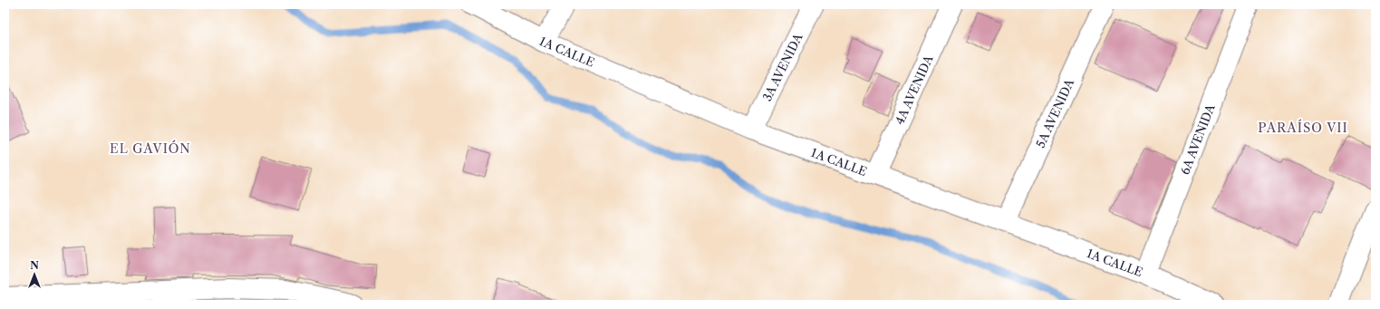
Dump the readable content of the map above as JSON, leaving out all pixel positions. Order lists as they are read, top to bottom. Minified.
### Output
{"streets":{"street":["1A CALLE","3A AVENIDA","4A AVENIDA","5A AVENIDA","6A AVENIDA"]},"crossings":[["1A CALLE","3A AVENIDA"],["1A CALLE","4A AVENIDA"],["1A CALLE","5A AVENIDA"],["1A CALLE","6A AVENIDA"]],"districts":["PARAÍSO VII","EL GAVIÓN"],"north":"top"}
